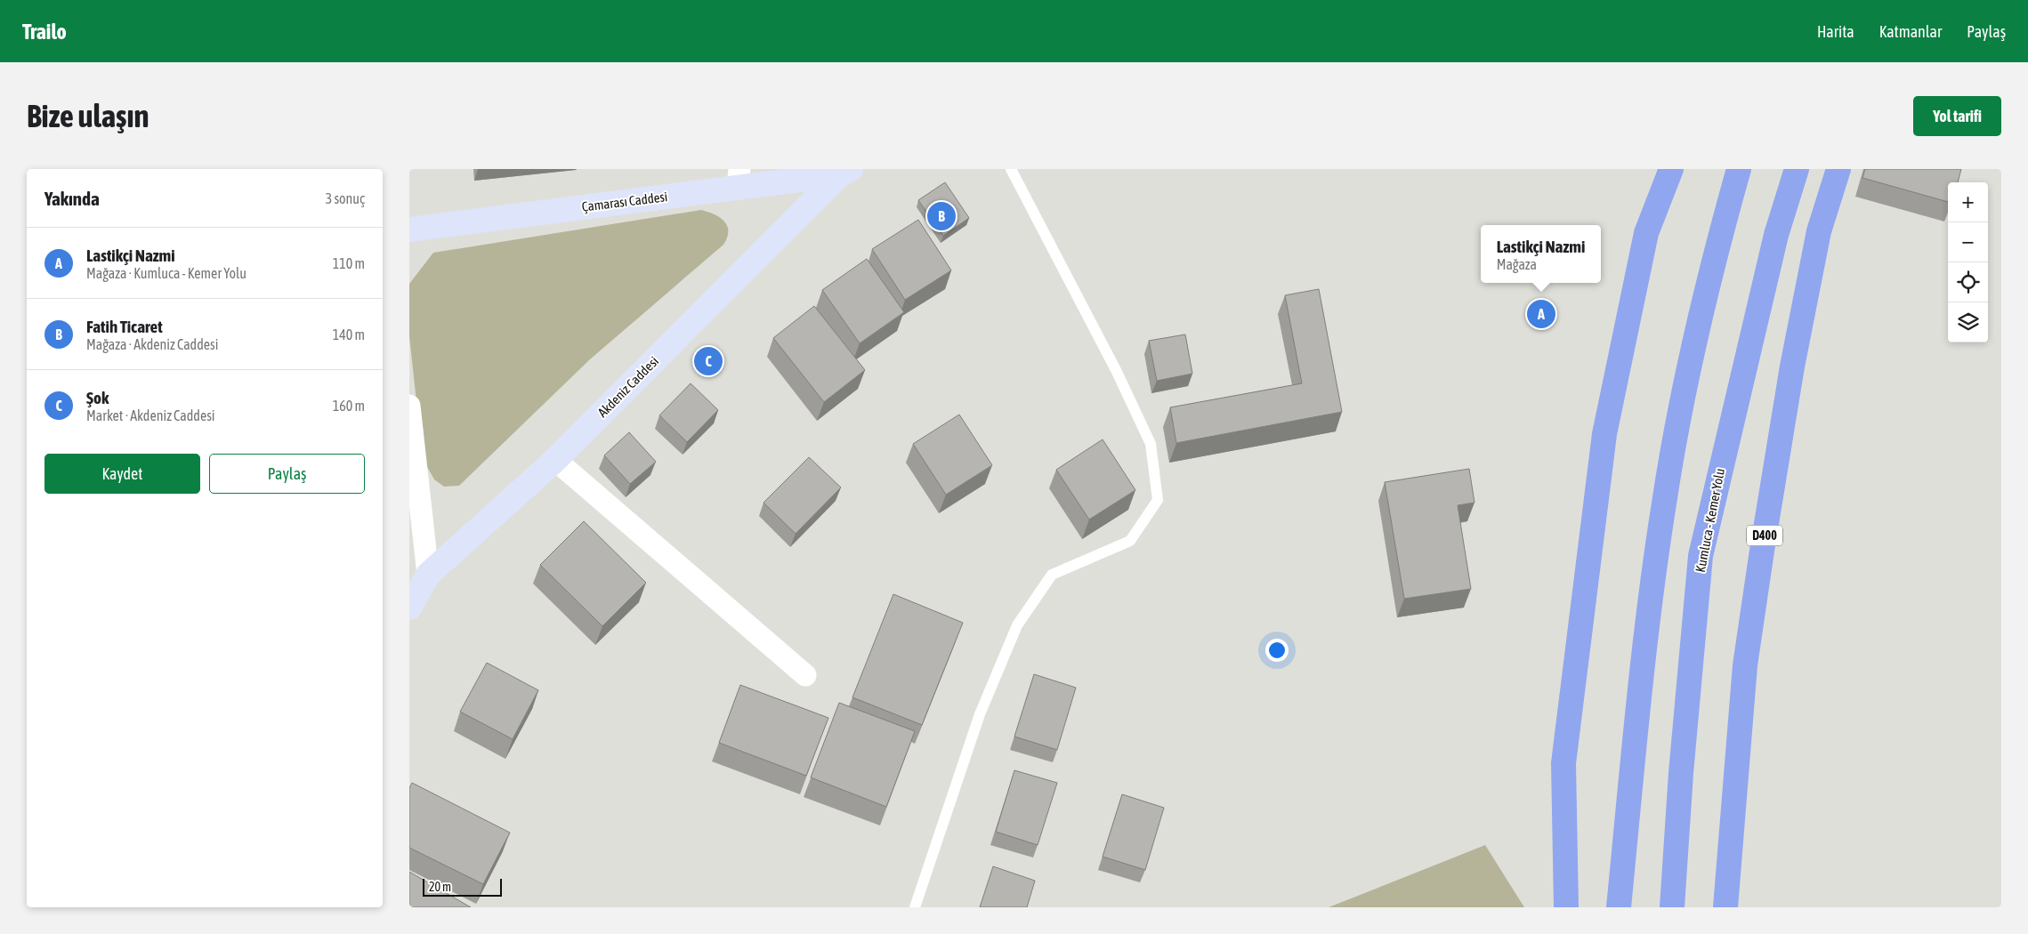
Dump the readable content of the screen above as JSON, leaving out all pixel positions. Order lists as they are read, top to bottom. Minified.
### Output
{"streets":{"highway":["Kumluca - Kemer Yolu","D400"],"street":["Çamarası Caddesi","Akdeniz Caddesi"]},"crossings":[["Çamarası Caddesi","Akdeniz Caddesi"]],"scale_bar":"20 m","page":{"header":"Trailo","nav":["Harita","Katmanlar","Paylaş"],"buttons":["Yol tarifi",["Kaydet","Paylaş"]],"title":"Bize ulaşın","heading":["Yakında","3 sonuç"],"map_buttons":["+","−"],"pins":["B","A","C"],"popup":["Lastikçi Nazmi","Mağaza"],"list":[{"mark":"A","name":"Lastikçi Nazmi","note":"Mağaza · Kumluca - Kemer Yolu","value":"110 m"},{"mark":"B","name":"Fatih Ticaret","note":"Mağaza · Akdeniz Caddesi","value":"140 m"},{"mark":"C","name":"Şok","note":"Market · Akdeniz Caddesi","value":"160 m"}],"scale":"20 m"}}
